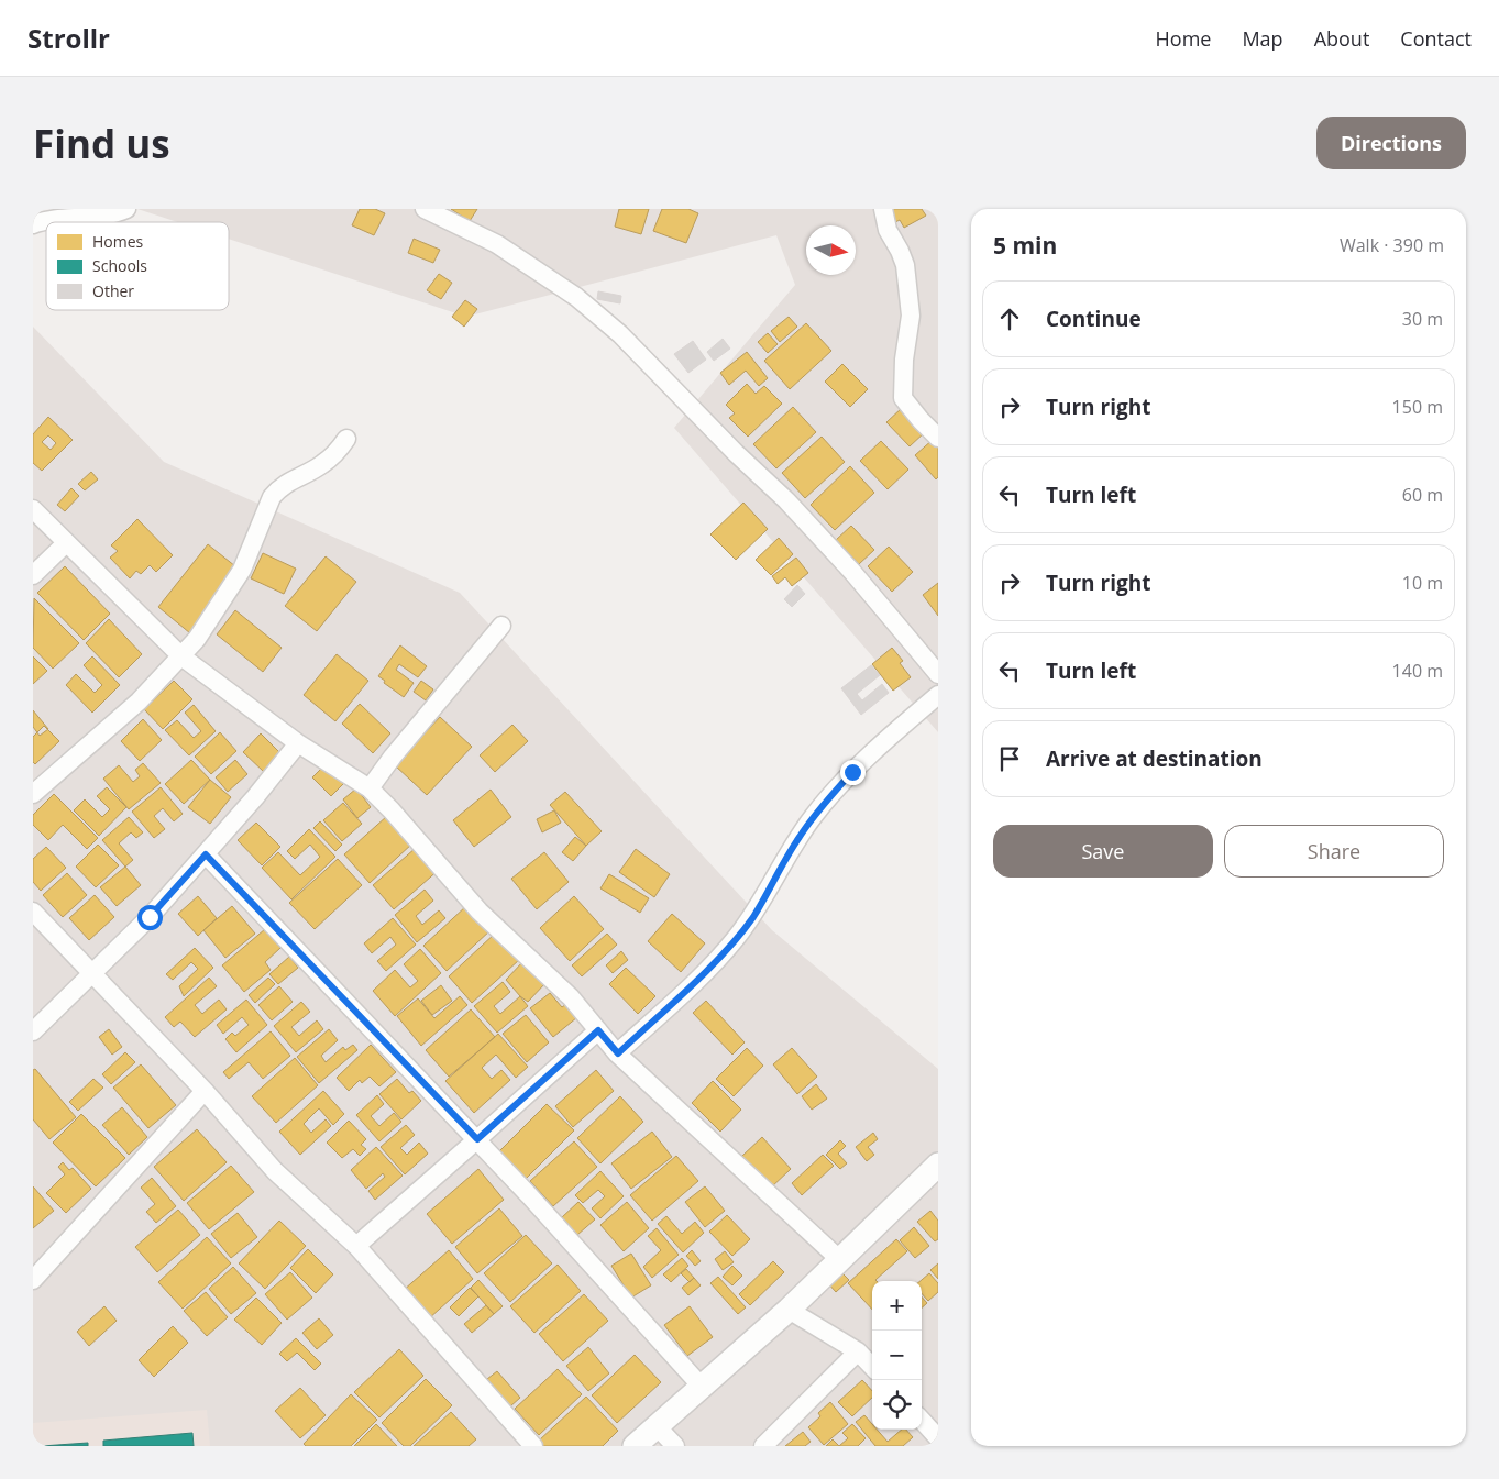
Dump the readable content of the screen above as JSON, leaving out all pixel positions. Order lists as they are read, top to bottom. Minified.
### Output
{"legend":["Homes","Schools","Other"],"north":"right","page":{"header":"Strollr","nav":["Home","Map","About","Contact"],"buttons":["Directions",["Save","Share"]],"title":"Find us","heading":["5 min","Walk · 390 m"],"list":[["Continue","30 m"],["Turn right","150 m"],["Turn left","60 m"],["Turn right","10 m"],["Turn left","140 m"],"Arrive at destination"],"map_buttons":["+","−"]}}
